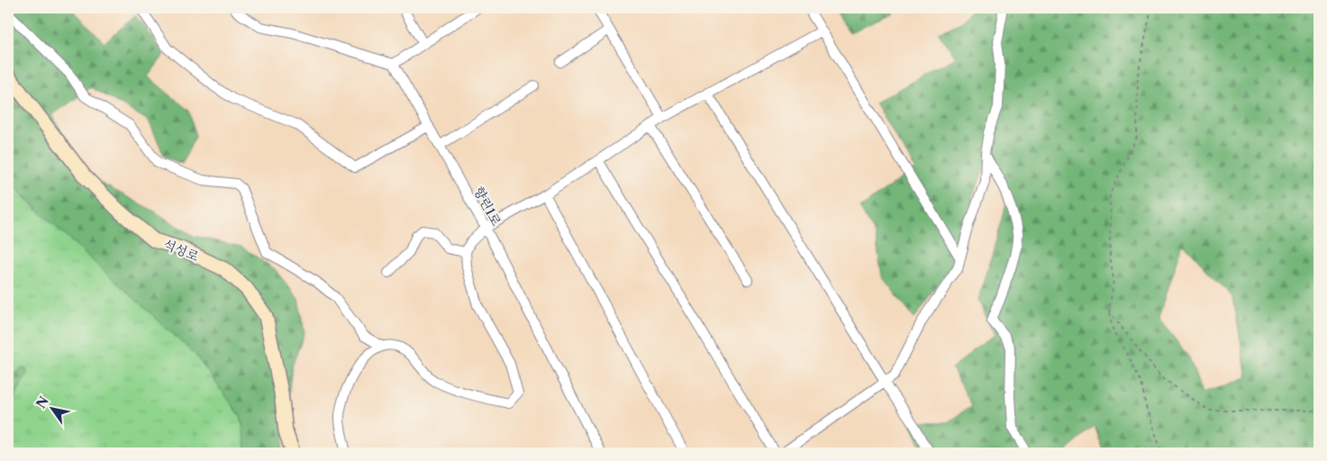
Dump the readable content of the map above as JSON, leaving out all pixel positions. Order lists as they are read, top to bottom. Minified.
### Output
{"streets":{"street":["향린1로","석성로"]},"north":"top left"}
